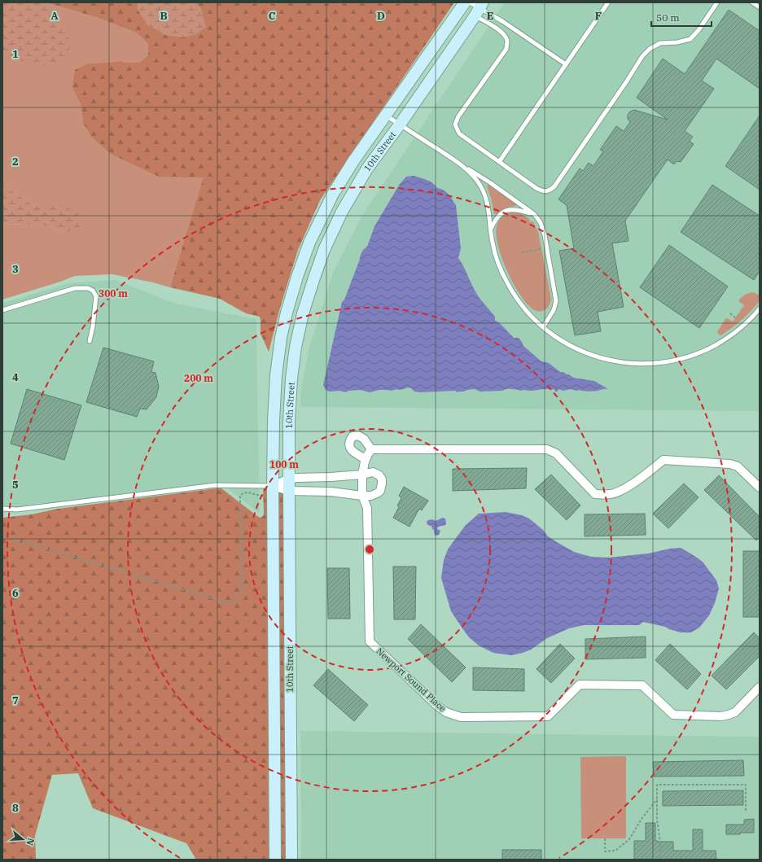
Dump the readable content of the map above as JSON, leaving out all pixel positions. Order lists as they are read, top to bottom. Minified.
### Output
{"streets":{"street":["10th Street","Newport Sound Place"]},"scale_bar":"50 m","north":"right","grid":{"columns":["A","B","C","D","E","F"],"rows":["1","2","3","4","5","6","7","8"]},"rings":["300 m","200 m","100 m"]}
